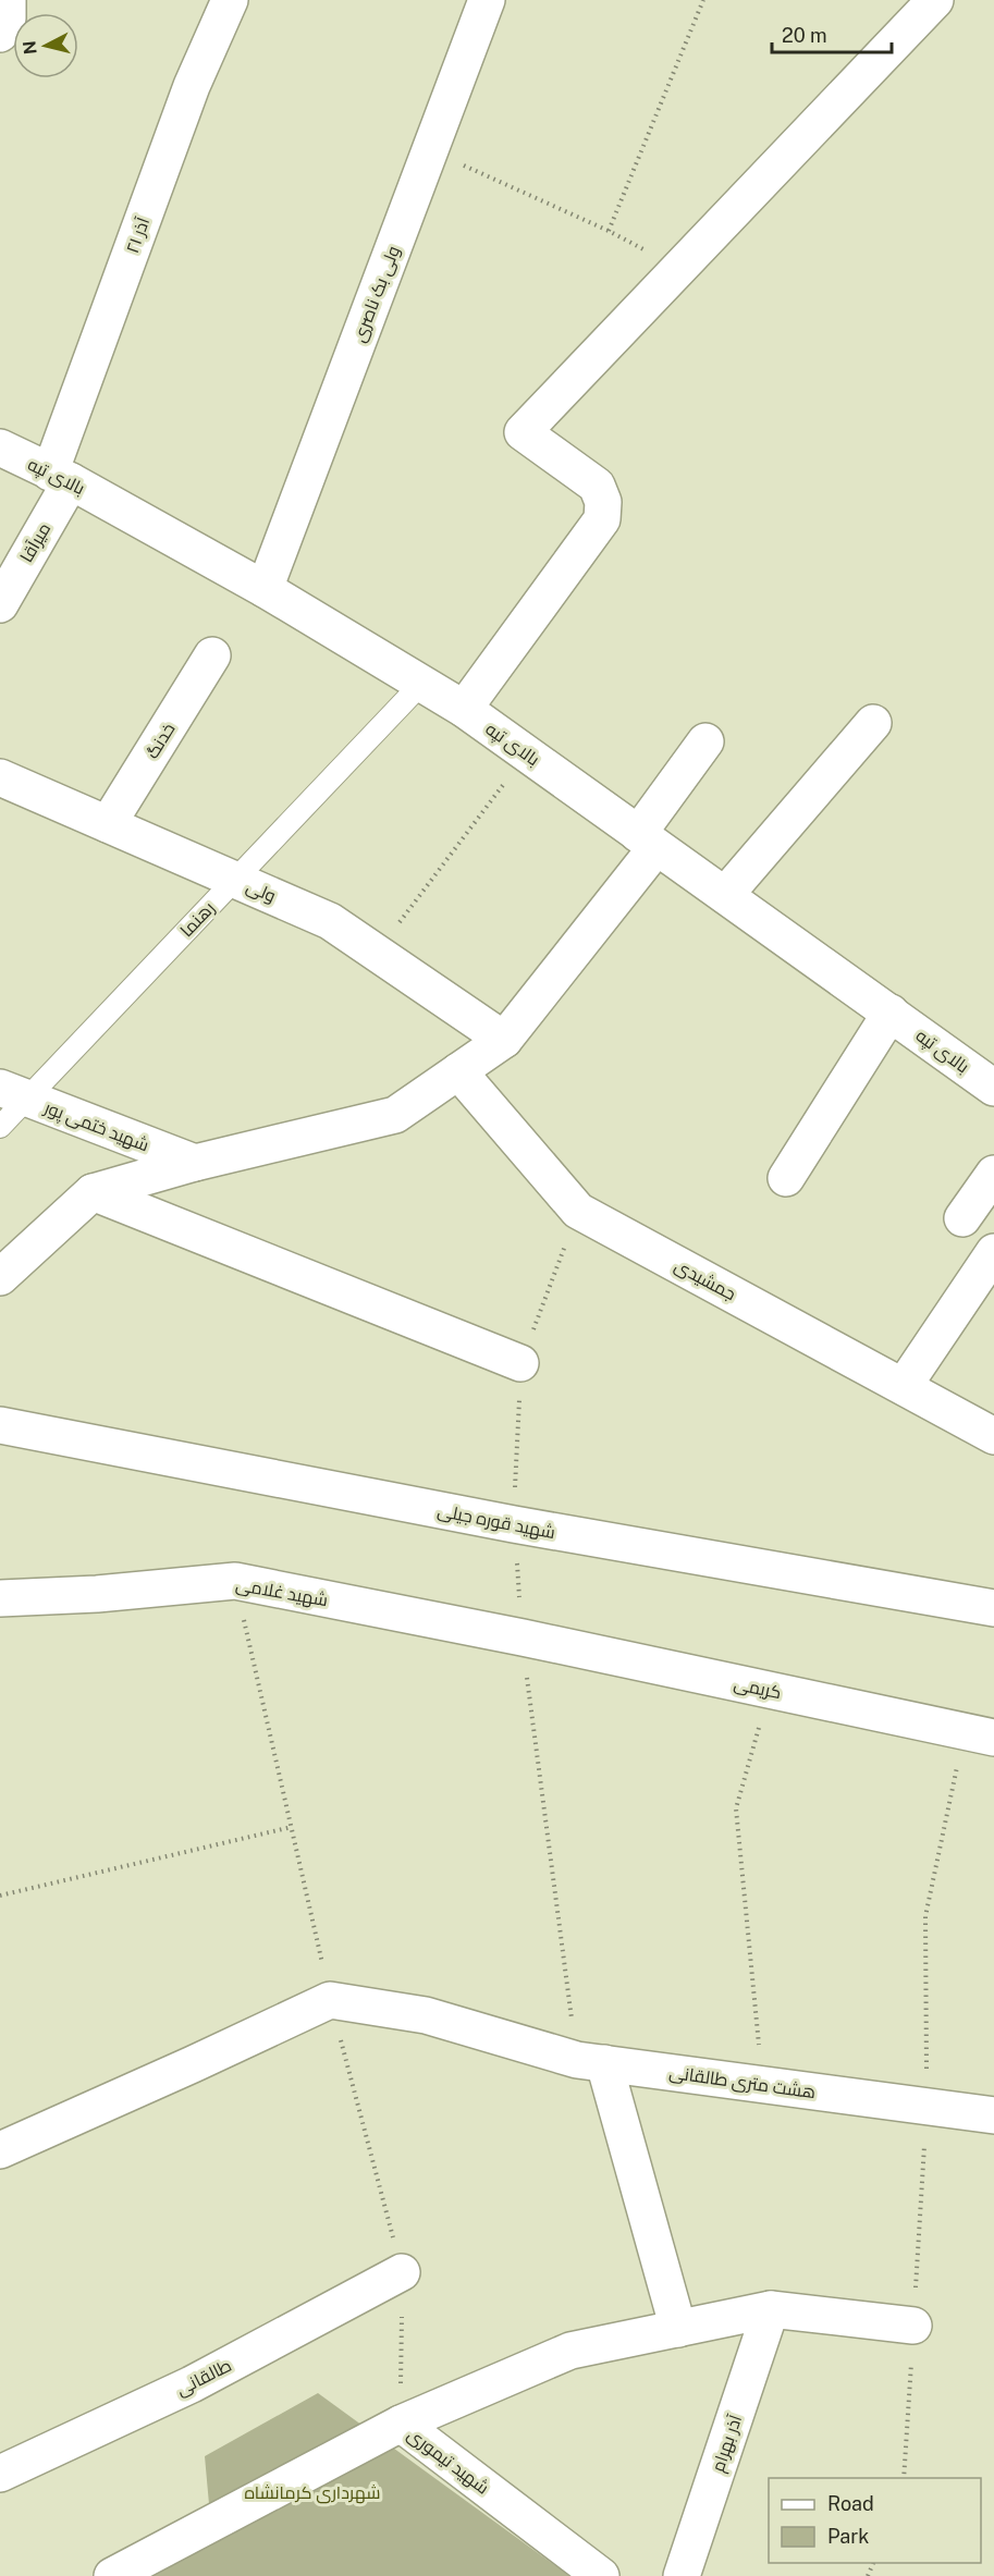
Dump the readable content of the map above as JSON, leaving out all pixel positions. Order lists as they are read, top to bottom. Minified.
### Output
{"streets":{"street":["۲۱ آذر","ولی بک ناصری","بالای تپه","میرآقا","خدنگ","ولی","شهید ختمی پور","جمشیدی","شهید قوره جیلی","شهید غلامی","کریمی","هشت متری طالقانی","طالقانی","آذر بهرام","شهید تیموری"],"lane":["رهنما"]},"crossings":[["۲۱ آذر","بالای تپه"],["۲۱ آذر","میرآقا"],["ولی بک ناصری","بالای تپه"],["بالای تپه","میرآقا"],["بالای تپه","رهنما"],["خدنگ","ولی"],["ولی","رهنما"],["رهنما","شهید ختمی پور"],["شهید غلامی","کریمی"]],"parks":["شهرداری کرمانشاه"],"legend":["Road","Park"],"scale_bar":"20 m","north":"left"}
